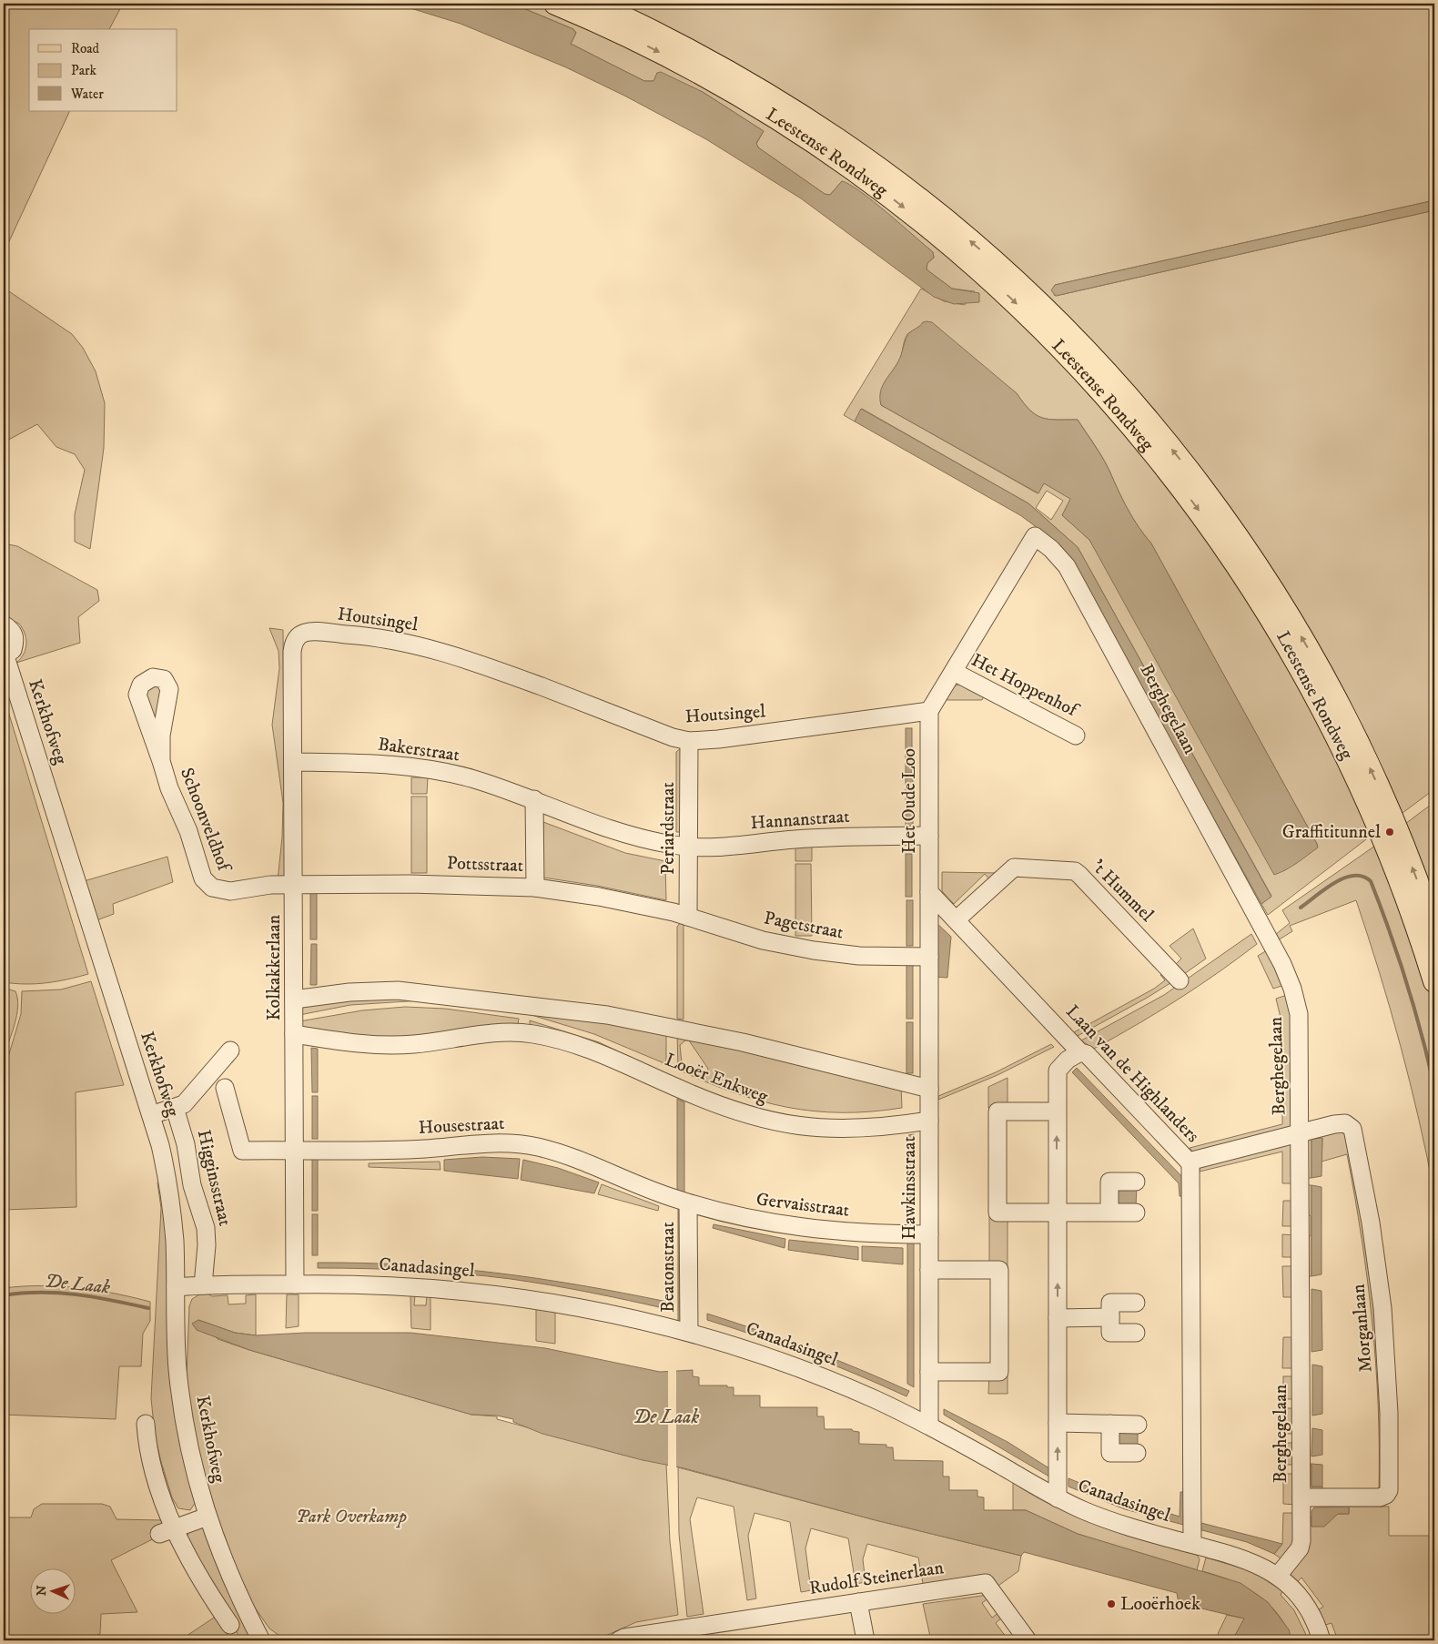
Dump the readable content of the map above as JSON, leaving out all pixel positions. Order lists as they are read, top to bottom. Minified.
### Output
{"streets":{"main road":["Leestense Rondweg"],"street":["Houtsingel","Het Hoppenhof","Berghegelaan","Kerkhofweg","Bakerstraat","Het Oude Loo","Schoonveldhof","Hannanstraat","Periardstraat","Pottsstraat","'t Hummel","Pagetstraat","Kolkakkerlaan","Laan van de Highlanders","Looër Enkweg","Housestraat","Higginsstraat","Hawkinsstraat","Gervaisstraat","Beatonstraat","Canadasingel","Morganlaan","Rudolf Steinerlaan"]},"crossings":[["Houtsingel","Het Oude Loo"],["Houtsingel","Periardstraat"],["Houtsingel","Kolkakkerlaan"],["Het Hoppenhof","Berghegelaan"],["Berghegelaan","Canadasingel"],["Berghegelaan","Morganlaan"],["Kerkhofweg","Canadasingel"],["Bakerstraat","Hannanstraat"],["Bakerstraat","Periardstraat"],["Bakerstraat","Kolkakkerlaan"],["Het Oude Loo","Hannanstraat"],["Het Oude Loo","Laan van de Highlanders"],["Schoonveldhof","Pottsstraat"],["Schoonveldhof","Kolkakkerlaan"],["Hannanstraat","Periardstraat"],["Periardstraat","Pottsstraat"],["Periardstraat","Pagetstraat"],["Pottsstraat","Pagetstraat"],["Pottsstraat","Kolkakkerlaan"],["'t Hummel","Laan van de Highlanders"],["Kolkakkerlaan","Looër Enkweg"],["Kolkakkerlaan","Housestraat"],["Kolkakkerlaan","Canadasingel"],["Laan van de Highlanders","Canadasingel"],["Looër Enkweg","Hawkinsstraat"],["Housestraat","Gervaisstraat"],["Housestraat","Beatonstraat"],["Higginsstraat","Canadasingel"],["Hawkinsstraat","Gervaisstraat"],["Hawkinsstraat","Canadasingel"],["Gervaisstraat","Beatonstraat"],["Beatonstraat","Canadasingel"]],"water":["De Laak"],"parks":["Park Overkamp"],"places":["Graffititunnel","Looërhoek"],"legend":["Road","Park","Water"],"north":"left"}
